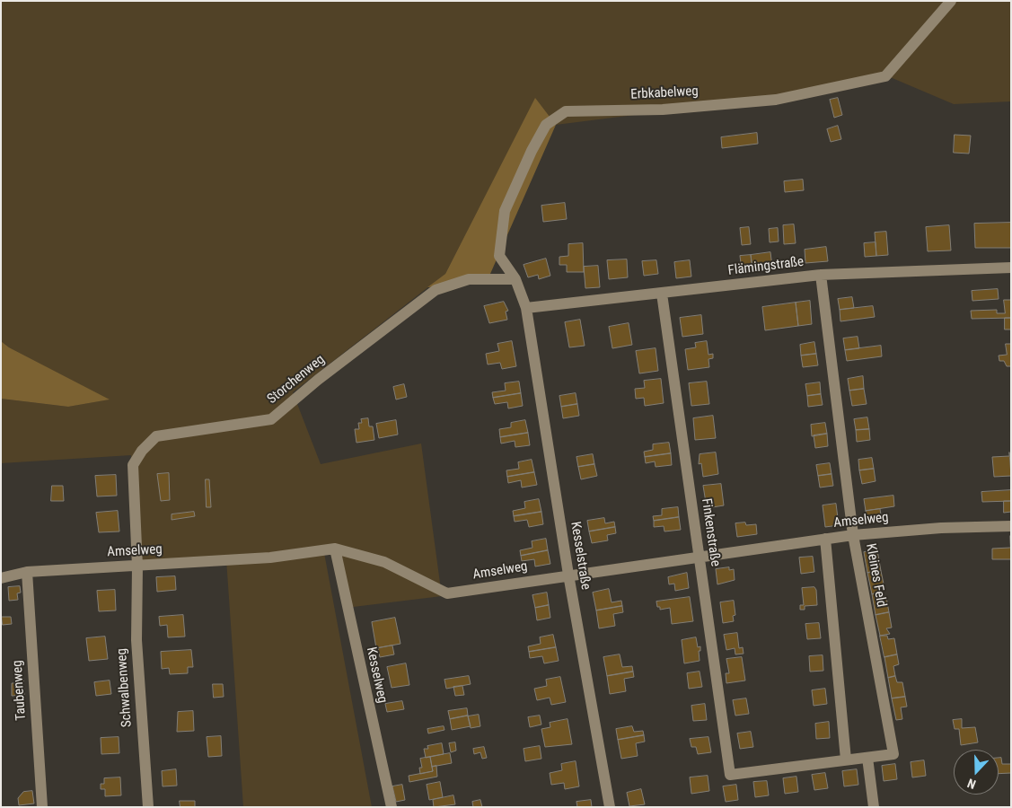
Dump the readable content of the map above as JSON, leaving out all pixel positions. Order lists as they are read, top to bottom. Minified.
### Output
{"streets":{"street":["Erbkabelweg","Flämingstraße","Storchenweg","Amselweg","Finkenstraße","Kesselstraße","Kleines Feld","Kesselweg","Schwalbenweg","Taubenweg"]},"crossings":[["Erbkabelweg","Flämingstraße"],["Erbkabelweg","Storchenweg"],["Erbkabelweg","Kesselstraße"],["Flämingstraße","Finkenstraße"],["Flämingstraße","Kesselstraße"],["Flämingstraße","Kleines Feld"],["Storchenweg","Amselweg"],["Storchenweg","Schwalbenweg"],["Amselweg","Finkenstraße"],["Amselweg","Kesselstraße"],["Amselweg","Kleines Feld"],["Amselweg","Kesselweg"],["Amselweg","Schwalbenweg"],["Amselweg","Taubenweg"],["Finkenstraße","Kleines Feld"]],"north":"bottom"}
